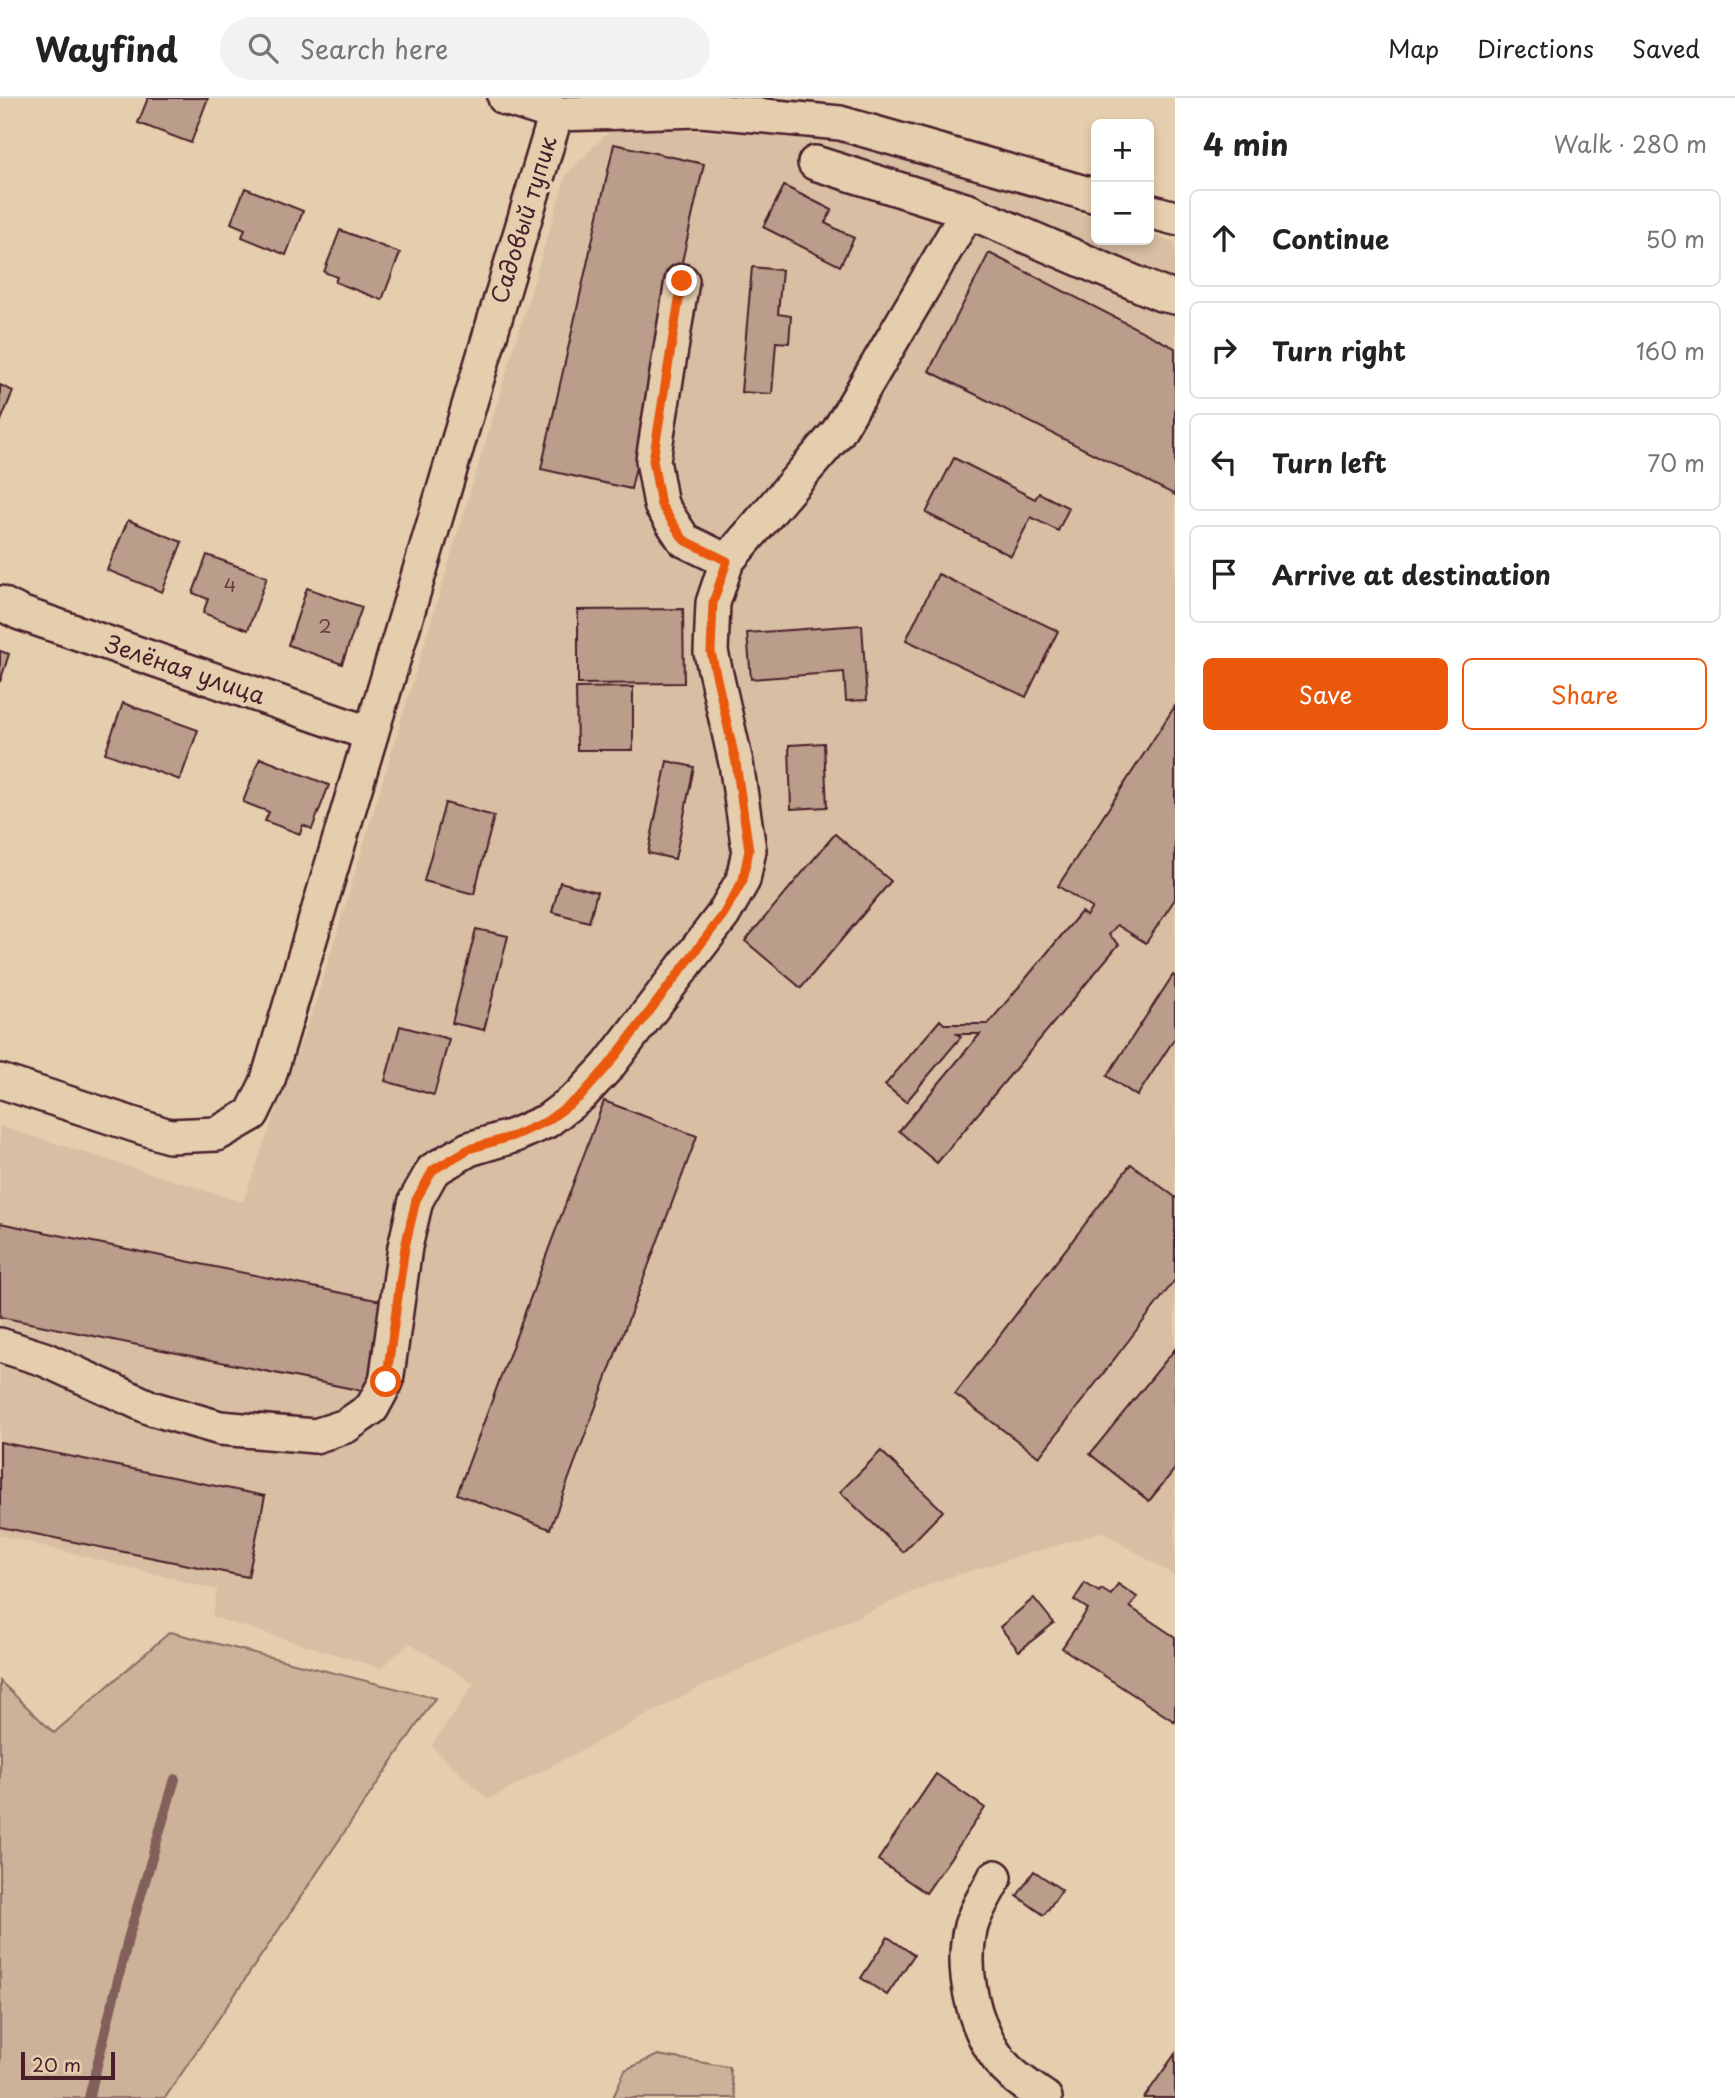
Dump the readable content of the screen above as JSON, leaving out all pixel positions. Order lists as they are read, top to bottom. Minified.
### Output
{"streets":{"street":["Садовый тупик","Зелёная улица"]},"crossings":[["Садовый тупик","Зелёная улица"]],"house_numbers":["4","2"],"scale_bar":"20 m","page":{"header":"Wayfind","search":"Search here","nav":["Map","Directions","Saved"],"heading":["4 min","Walk · 280 m"],"map_buttons":["+","−"],"list":[["Continue","50 m"],["Turn right","160 m"],["Turn left","70 m"],"Arrive at destination"],"buttons":["Save","Share"],"scale":"20 m"}}
